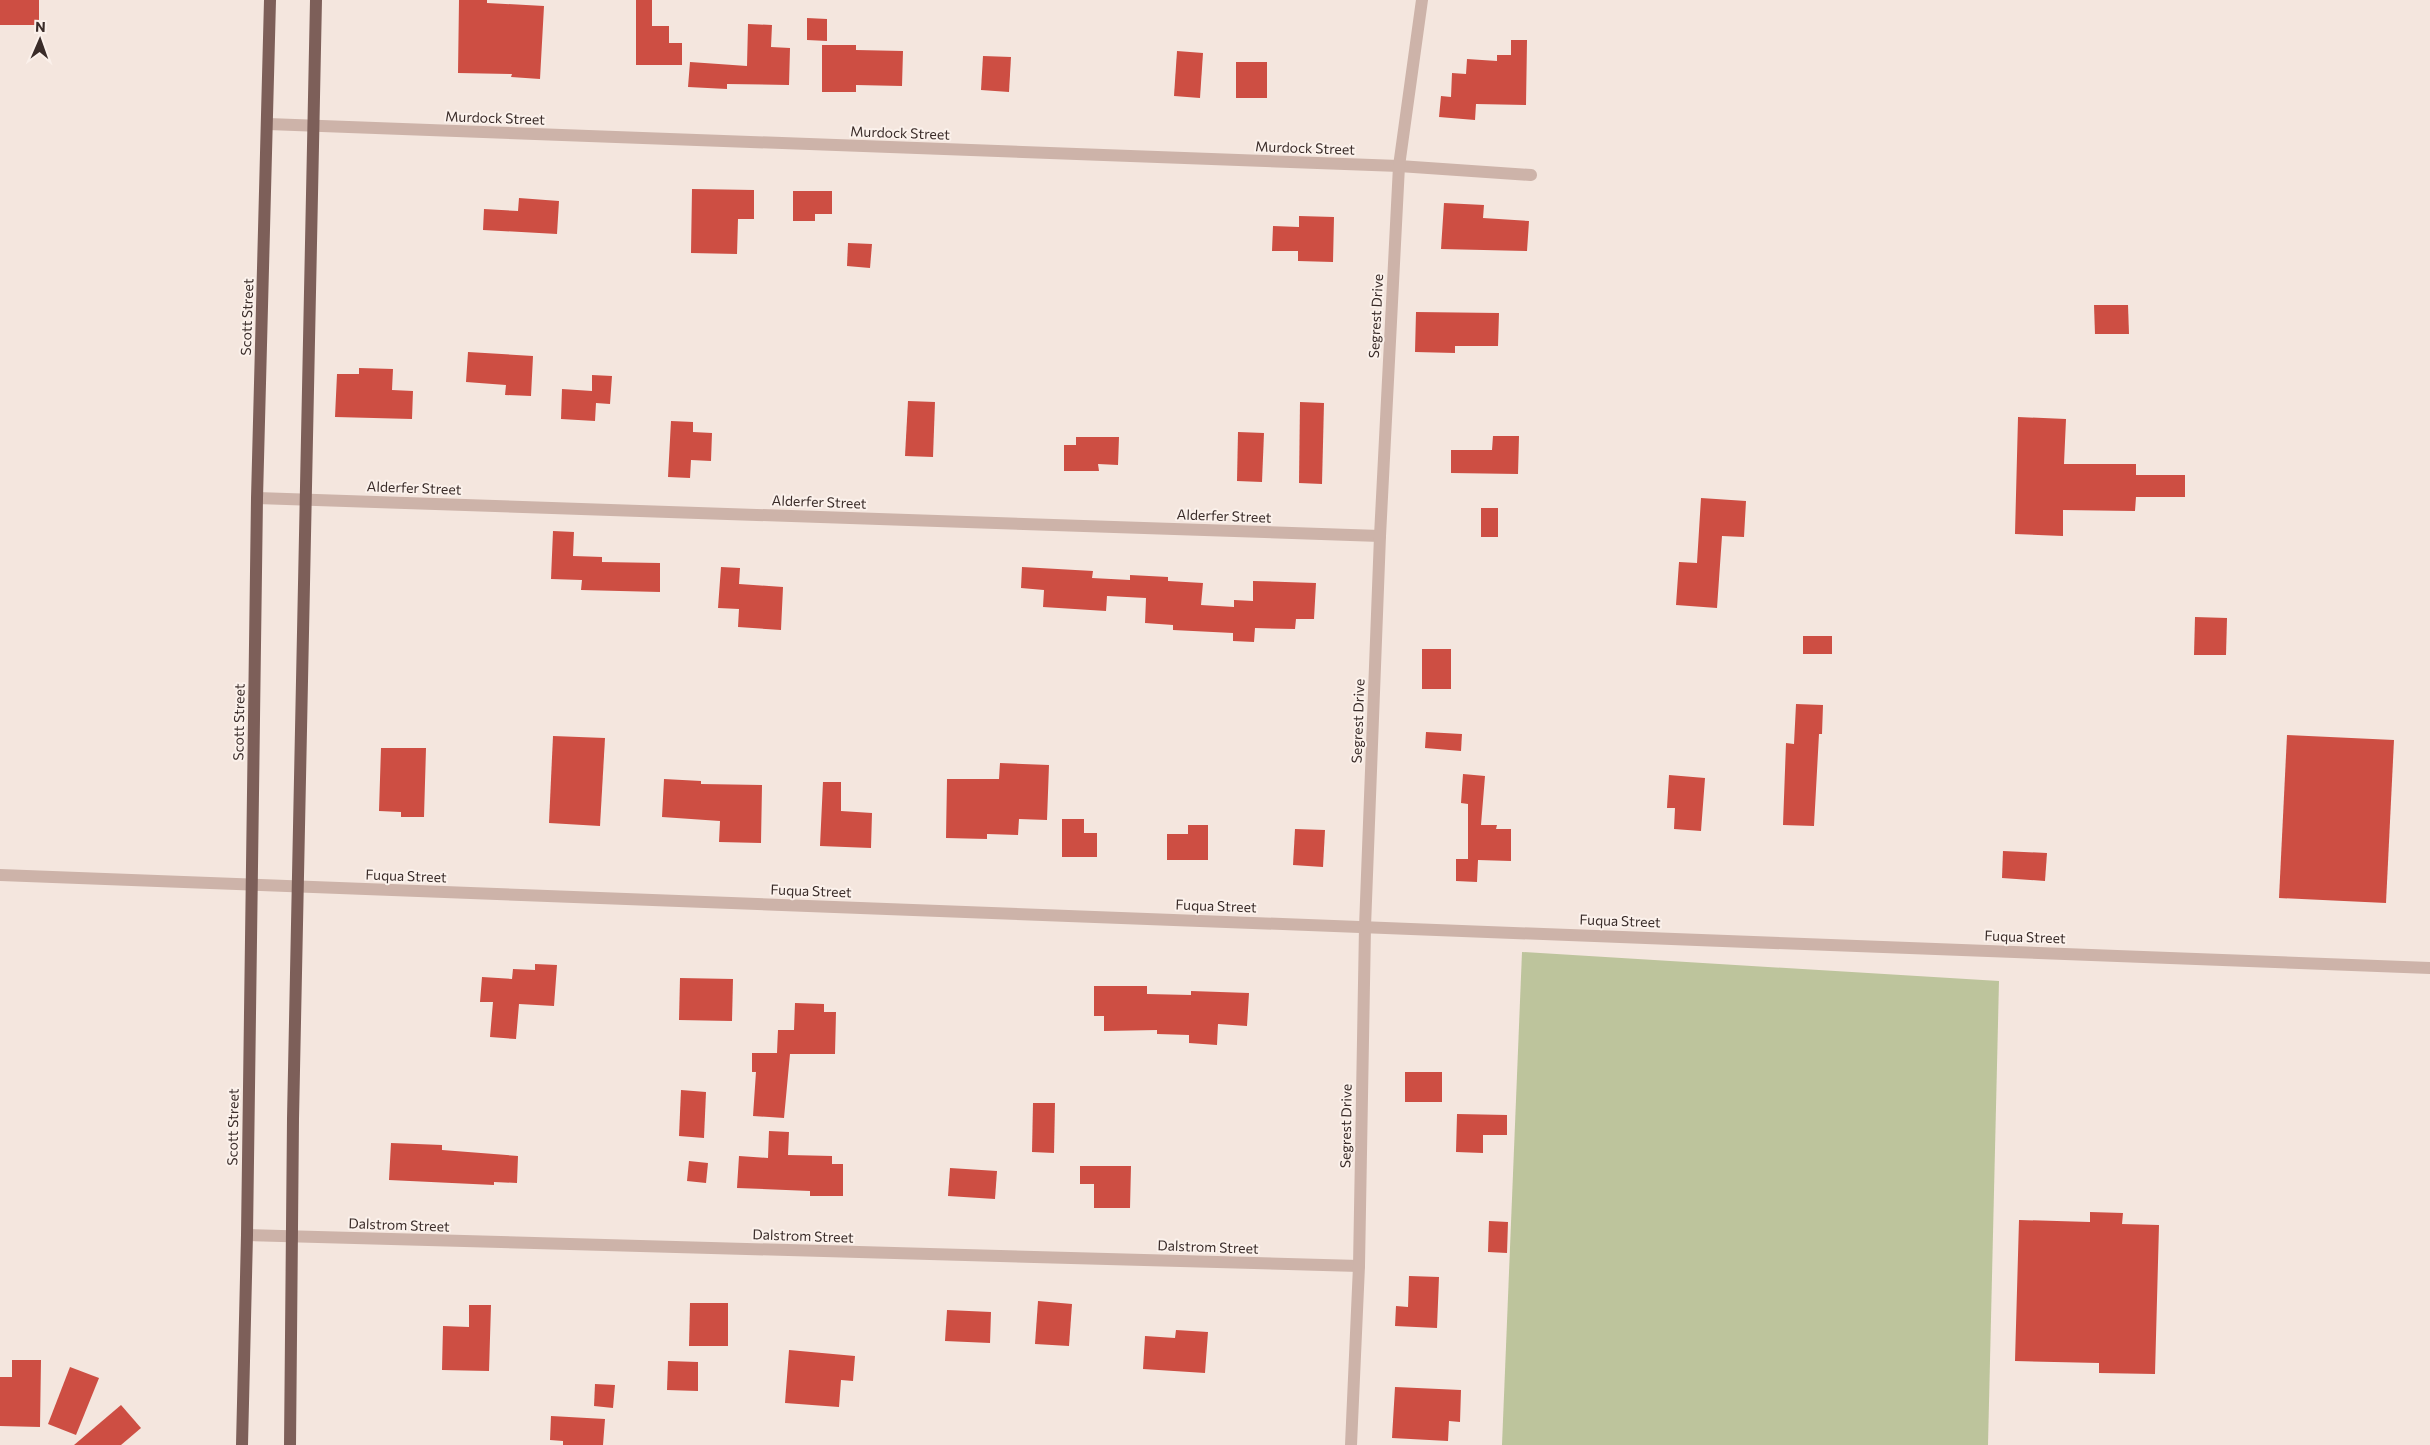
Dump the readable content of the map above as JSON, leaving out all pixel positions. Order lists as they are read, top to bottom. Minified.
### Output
{"streets":{"main road":["Scott Street"],"street":["Murdock Street","Segrest Drive","Alderfer Street","Fuqua Street","Dalstrom Street"]},"crossings":[["Murdock Street","Segrest Drive"],["Murdock Street","Scott Street"],["Segrest Drive","Alderfer Street"],["Segrest Drive","Fuqua Street"],["Segrest Drive","Dalstrom Street"],["Scott Street","Alderfer Street"],["Scott Street","Fuqua Street"],["Scott Street","Dalstrom Street"]],"north":"top"}
